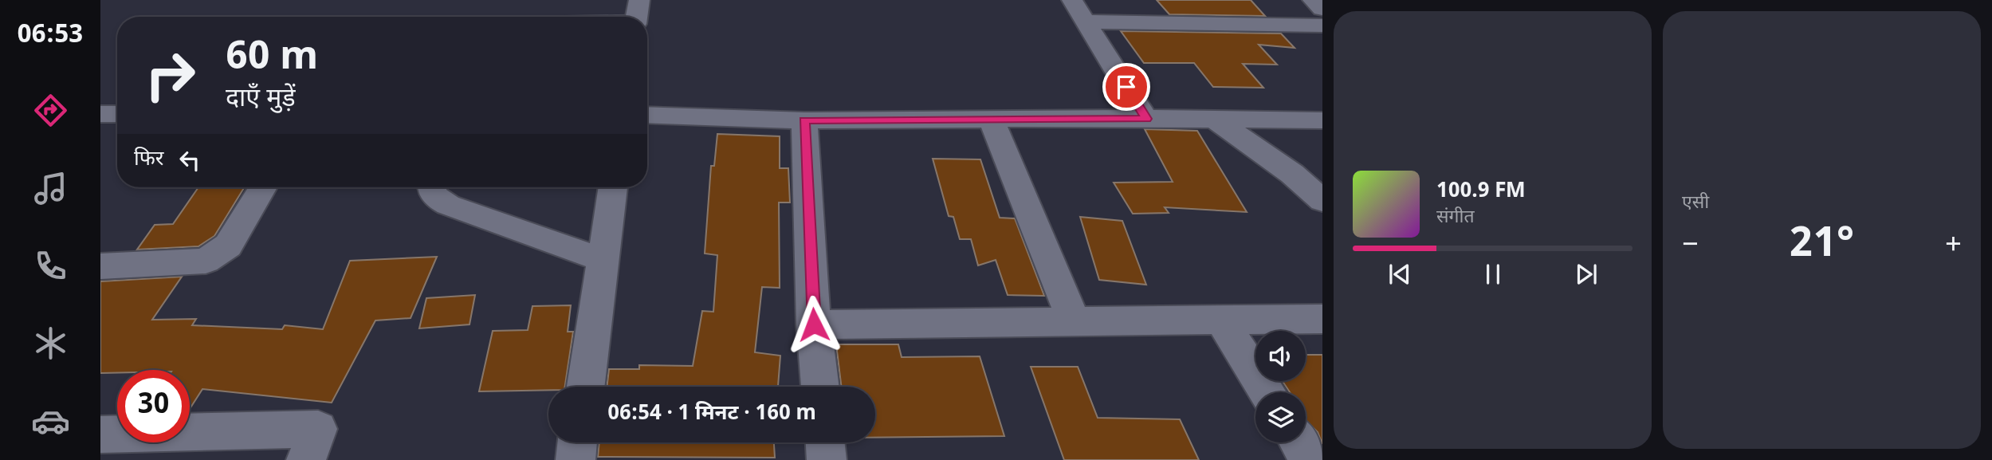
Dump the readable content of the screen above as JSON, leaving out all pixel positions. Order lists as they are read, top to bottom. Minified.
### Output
{"page":{"tabs":"06:53","tile":"एसी","turn":["60 m","दाएँ मुड़ें"],"then":"फिर","song":["100.9 FM","संगीत"],"heat":["−","21°","+"],"limit":"30","trip":"06:54 · 1 मिनट · 160 m"}}
